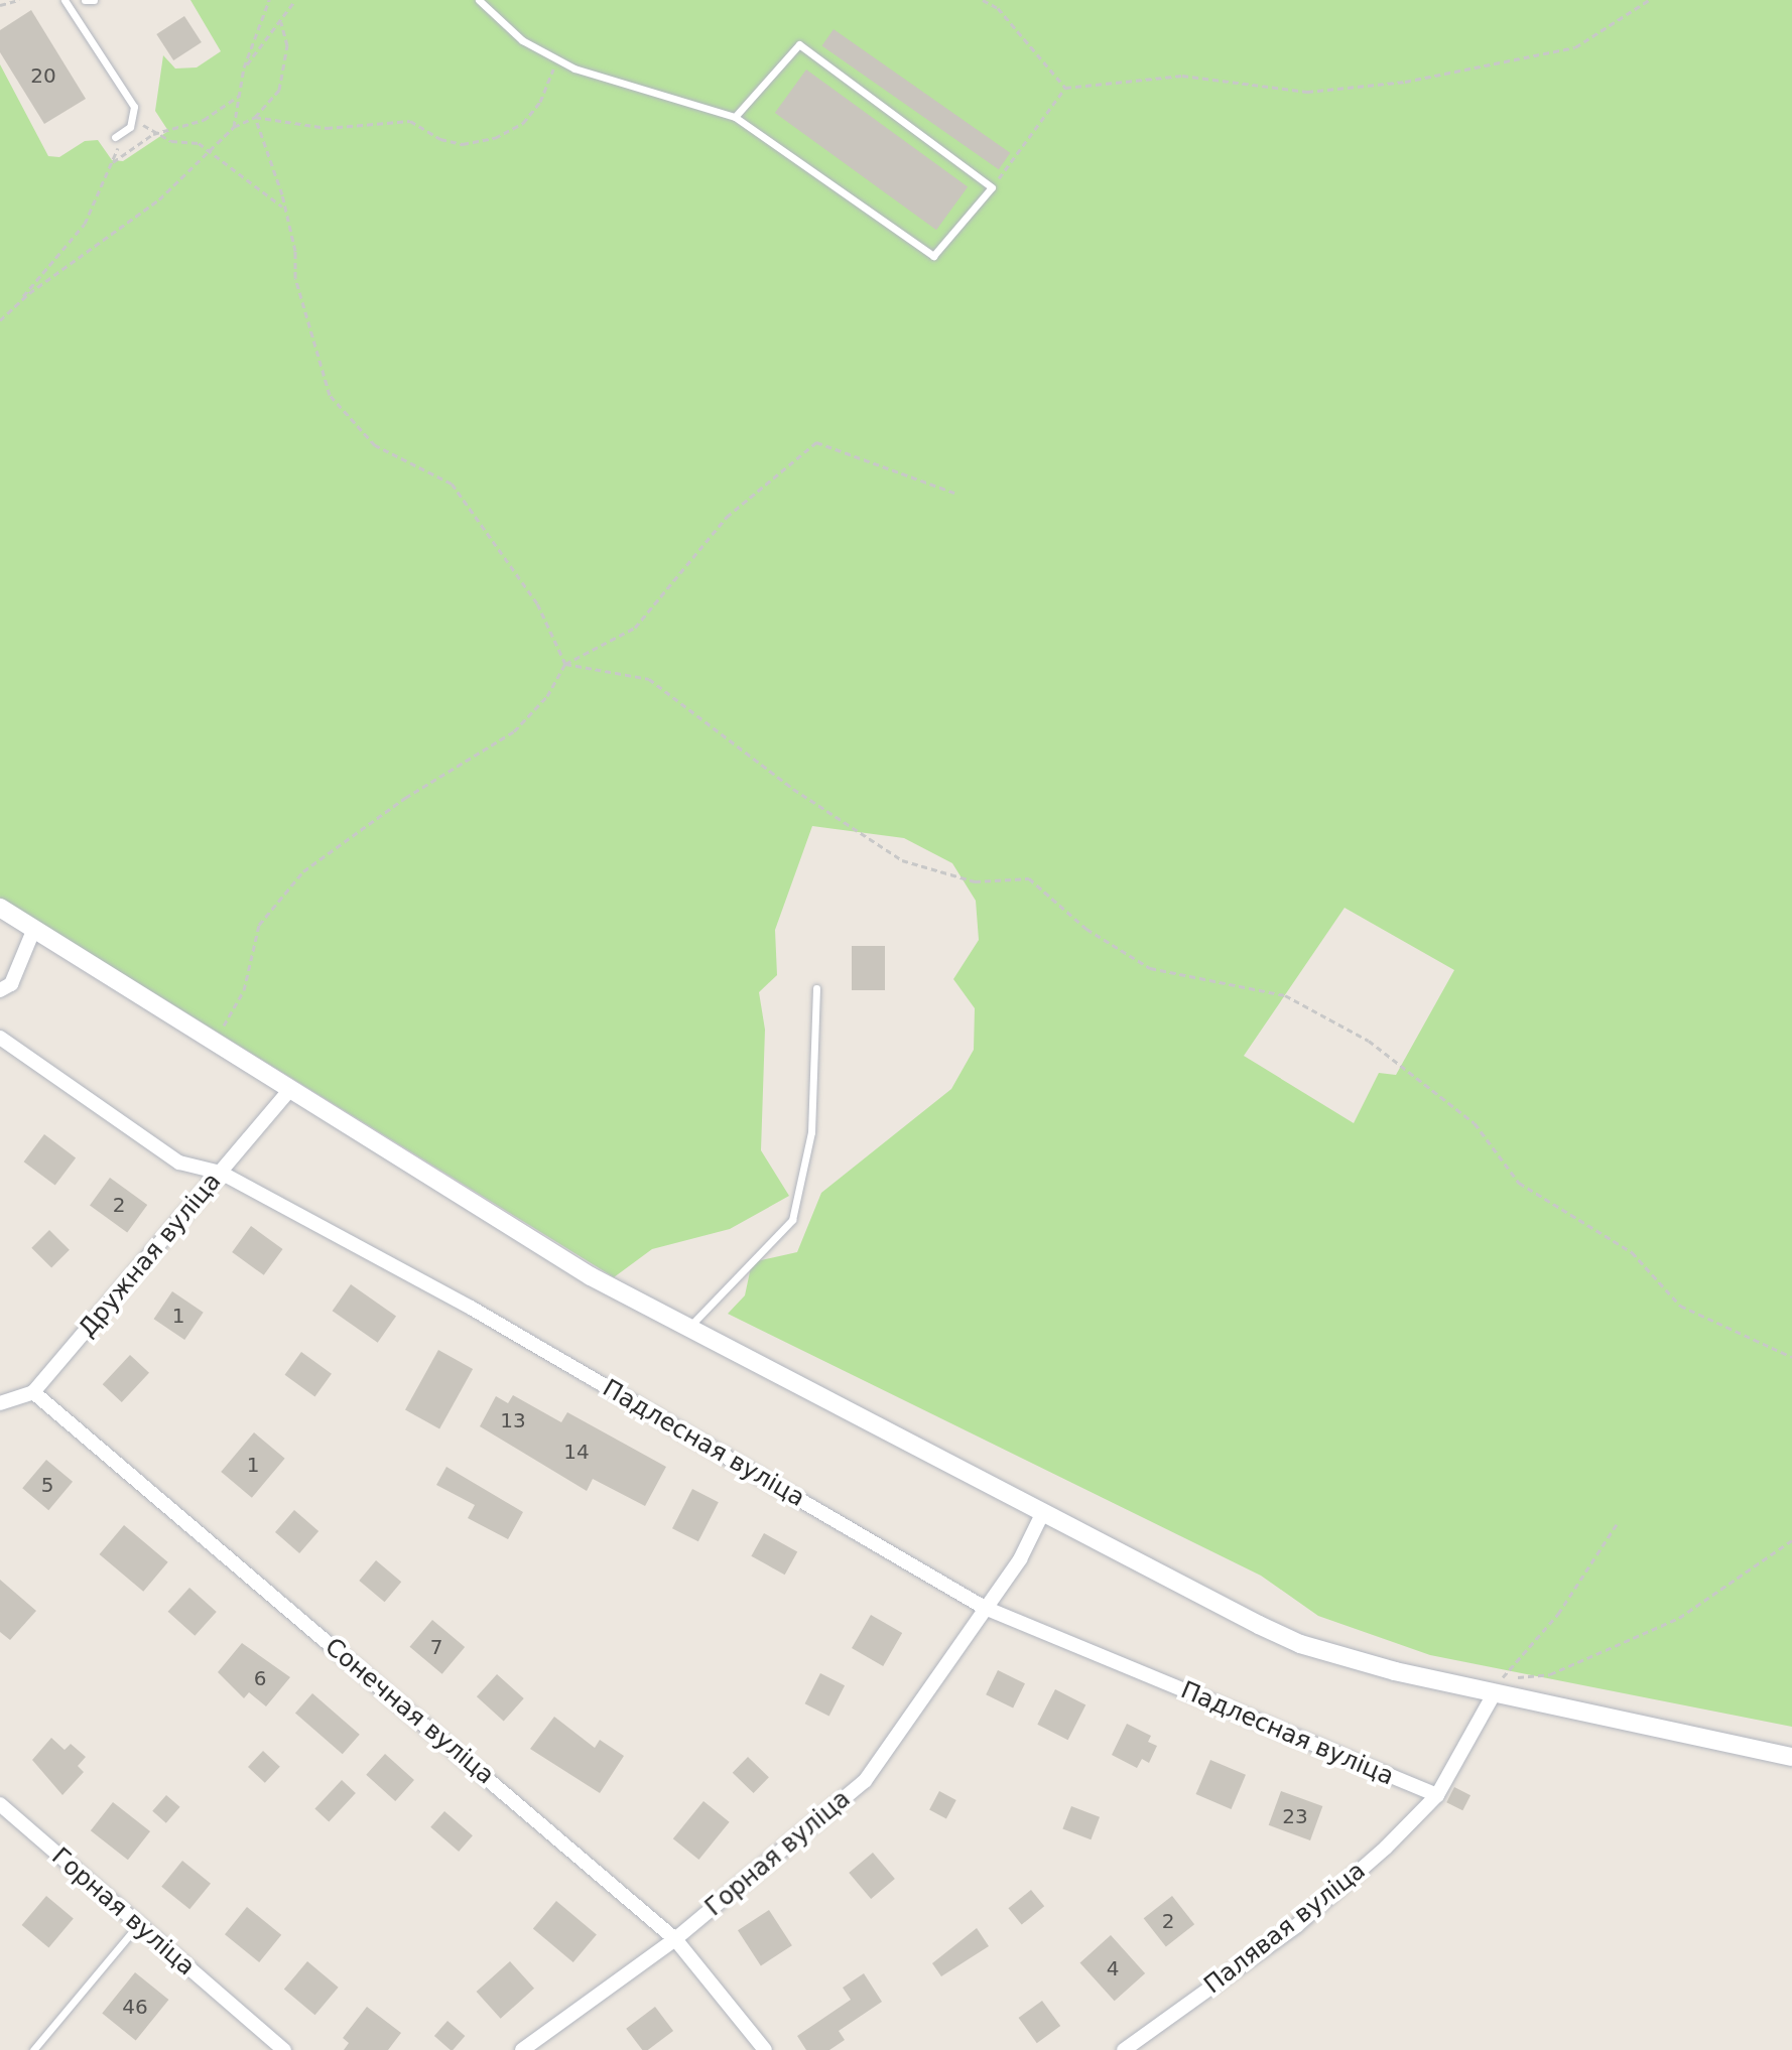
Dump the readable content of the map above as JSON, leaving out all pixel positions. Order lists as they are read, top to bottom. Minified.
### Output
{"streets":{"street":["Дружная вуліца","Падлесная вуліца","Сонечная вуліца","Горная вуліца","Палявая вуліца"]},"crossings":[["Дружная вуліца","Падлесная вуліца"],["Дружная вуліца","Сонечная вуліца"],["Падлесная вуліца","Горная вуліца"],["Падлесная вуліца","Палявая вуліца"],["Сонечная вуліца","Горная вуліца"]],"house_numbers":["20","2","1","13","14","1","5","7","6","23","2","4","46"]}
